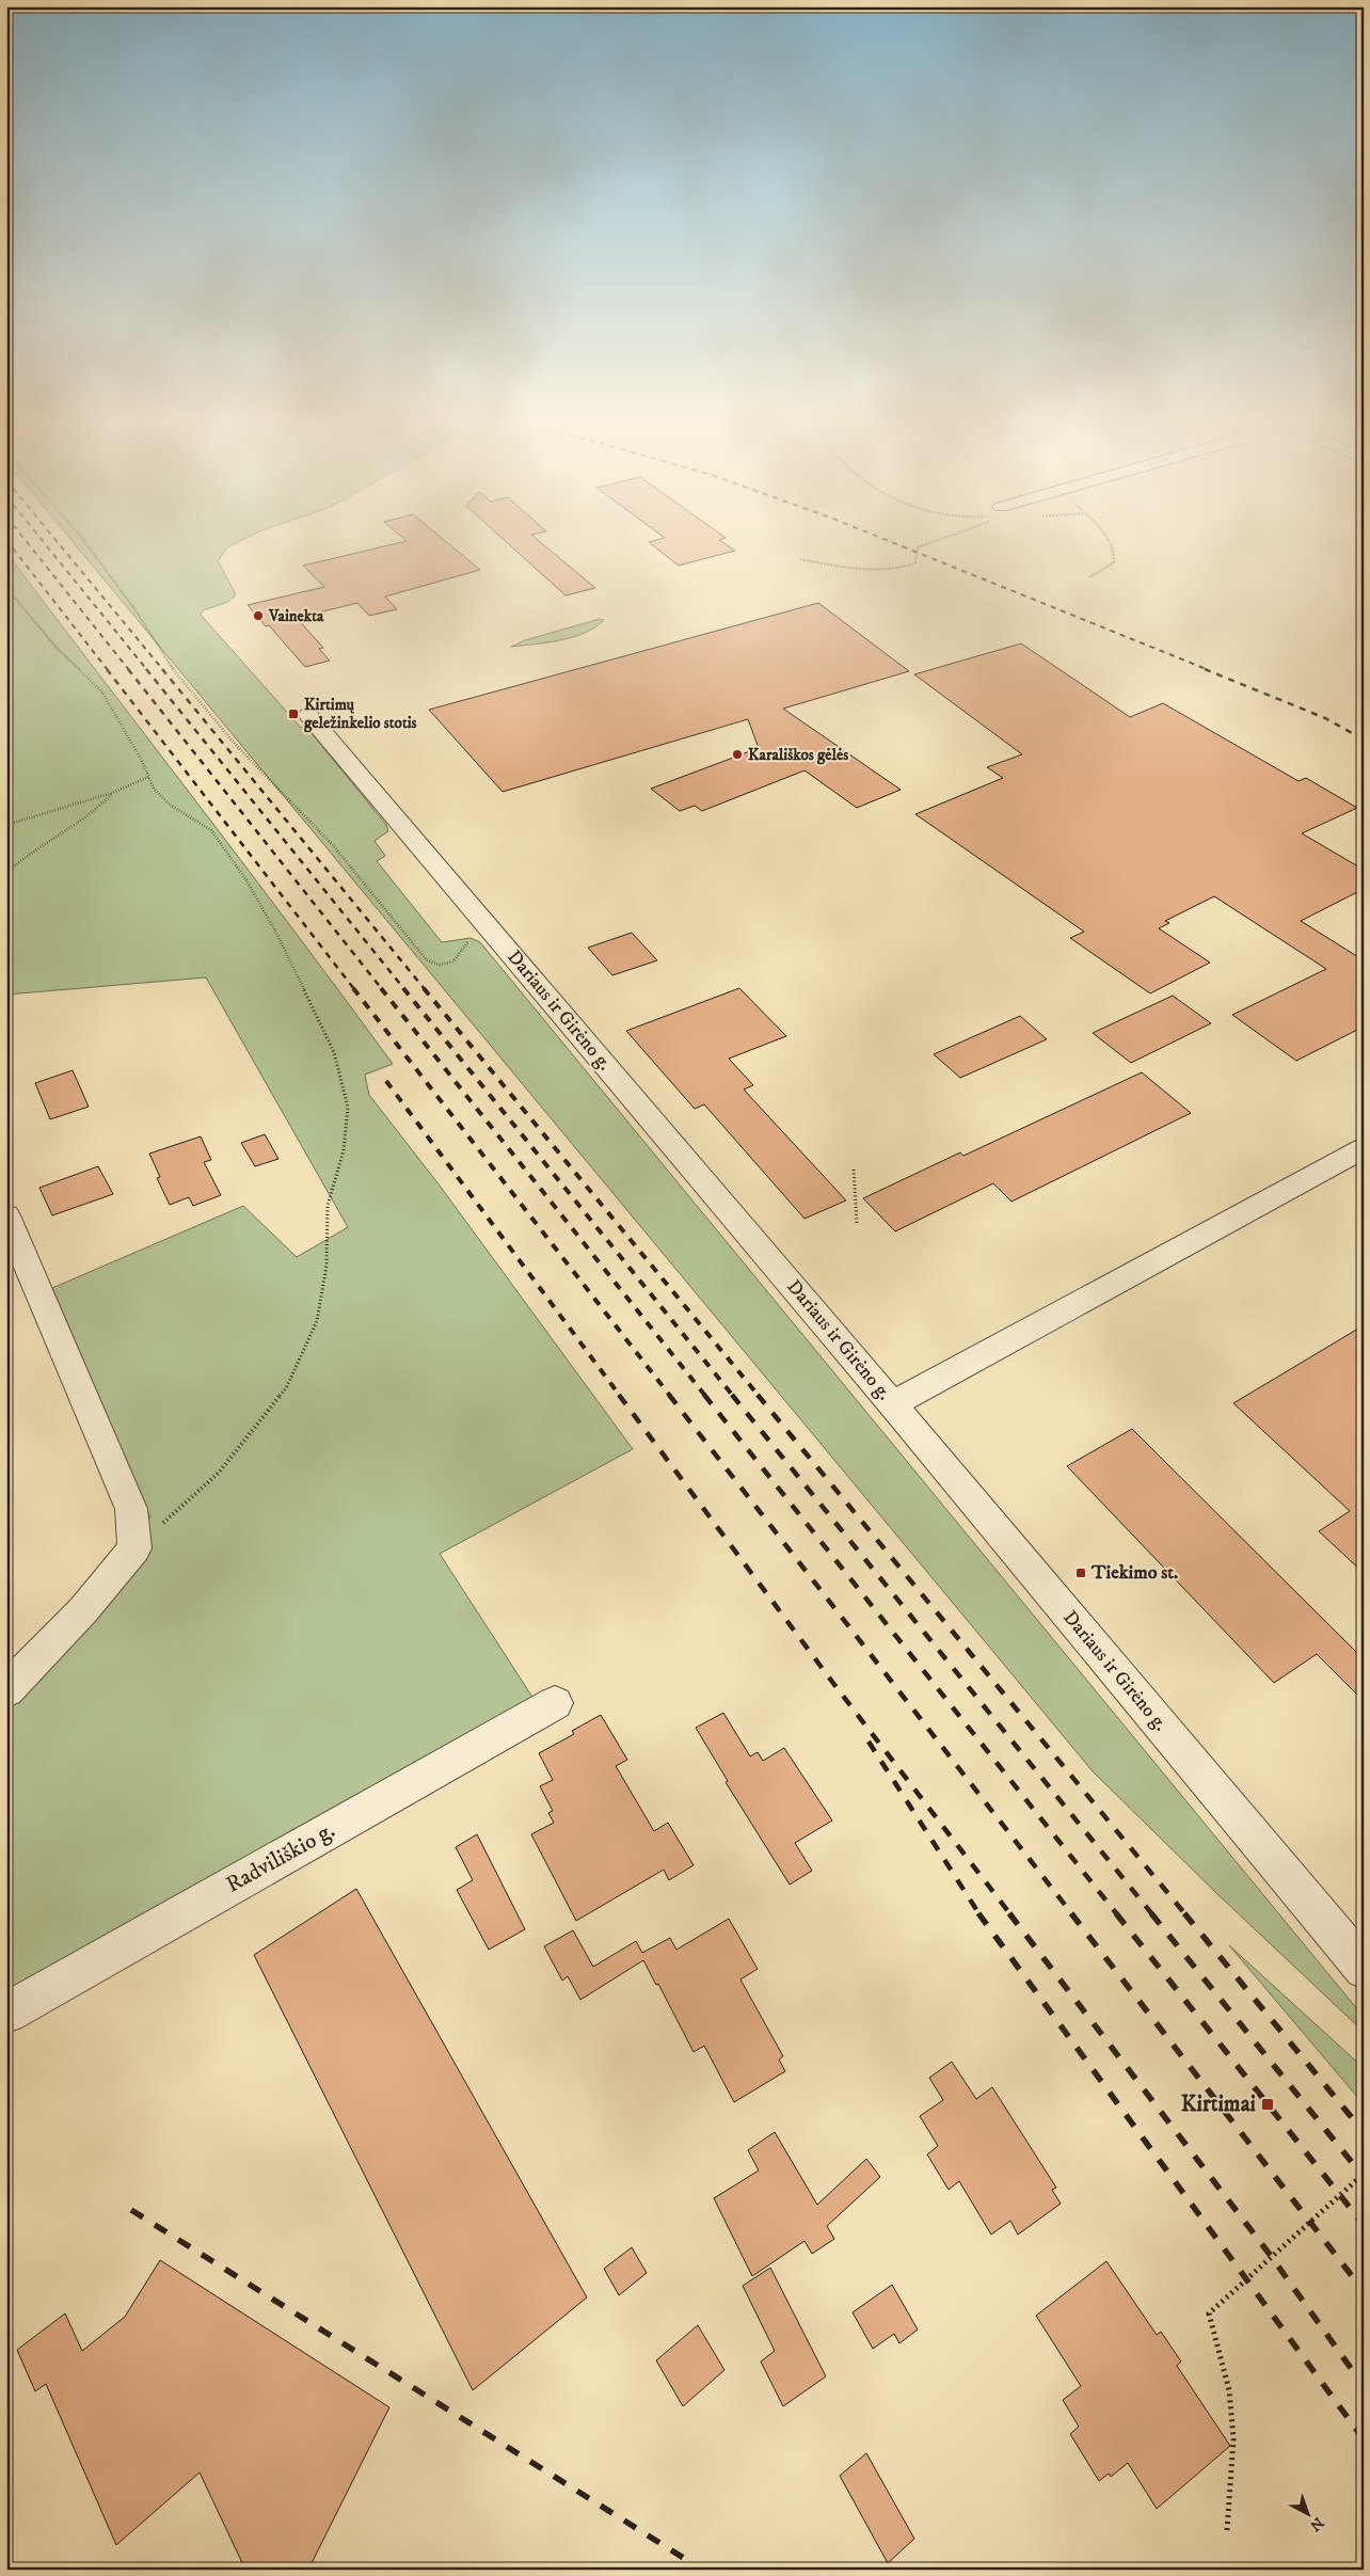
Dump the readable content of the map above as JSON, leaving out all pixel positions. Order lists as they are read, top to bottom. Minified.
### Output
{"streets":{"street":["Dariaus ir Girėno g.","Radviliškio g."]},"places":{"other":["Vainekta","Karališkos gėlės"],"transit":["Kirtimų geležinkelio stotis","Tiekimo st.","Kirtimai"]},"north":"bottom right"}
